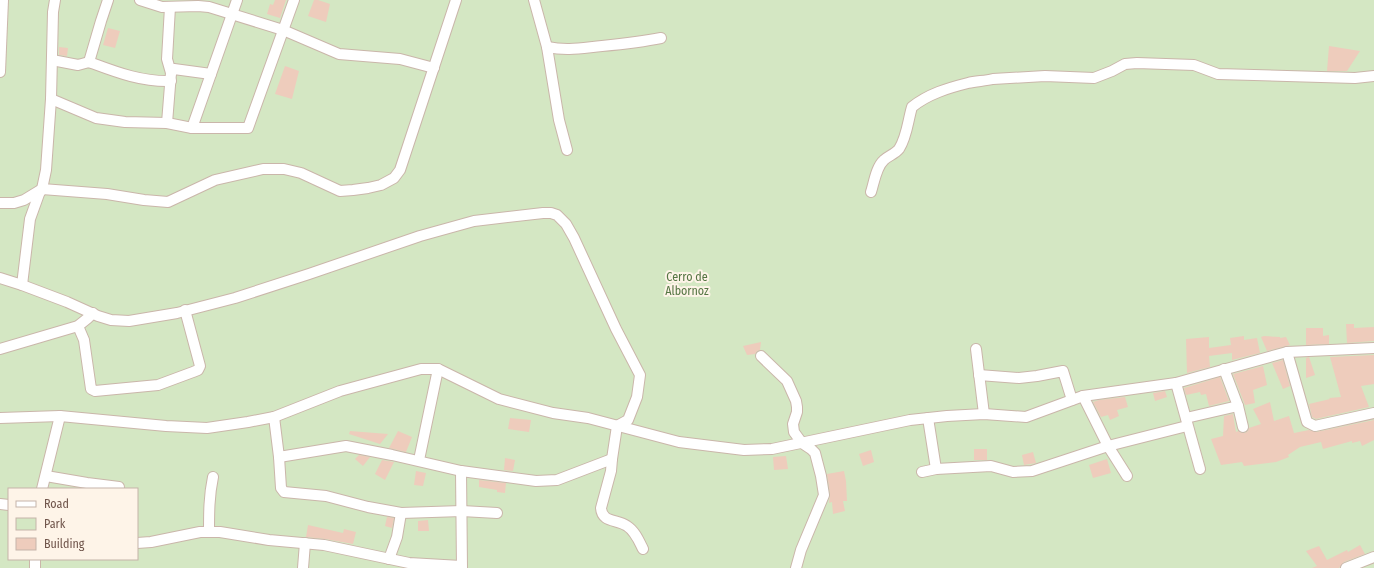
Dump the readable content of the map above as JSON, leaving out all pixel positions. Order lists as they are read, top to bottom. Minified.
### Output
{"parks":["Cerro de Albornoz"],"legend":["Road","Park","Building"]}
